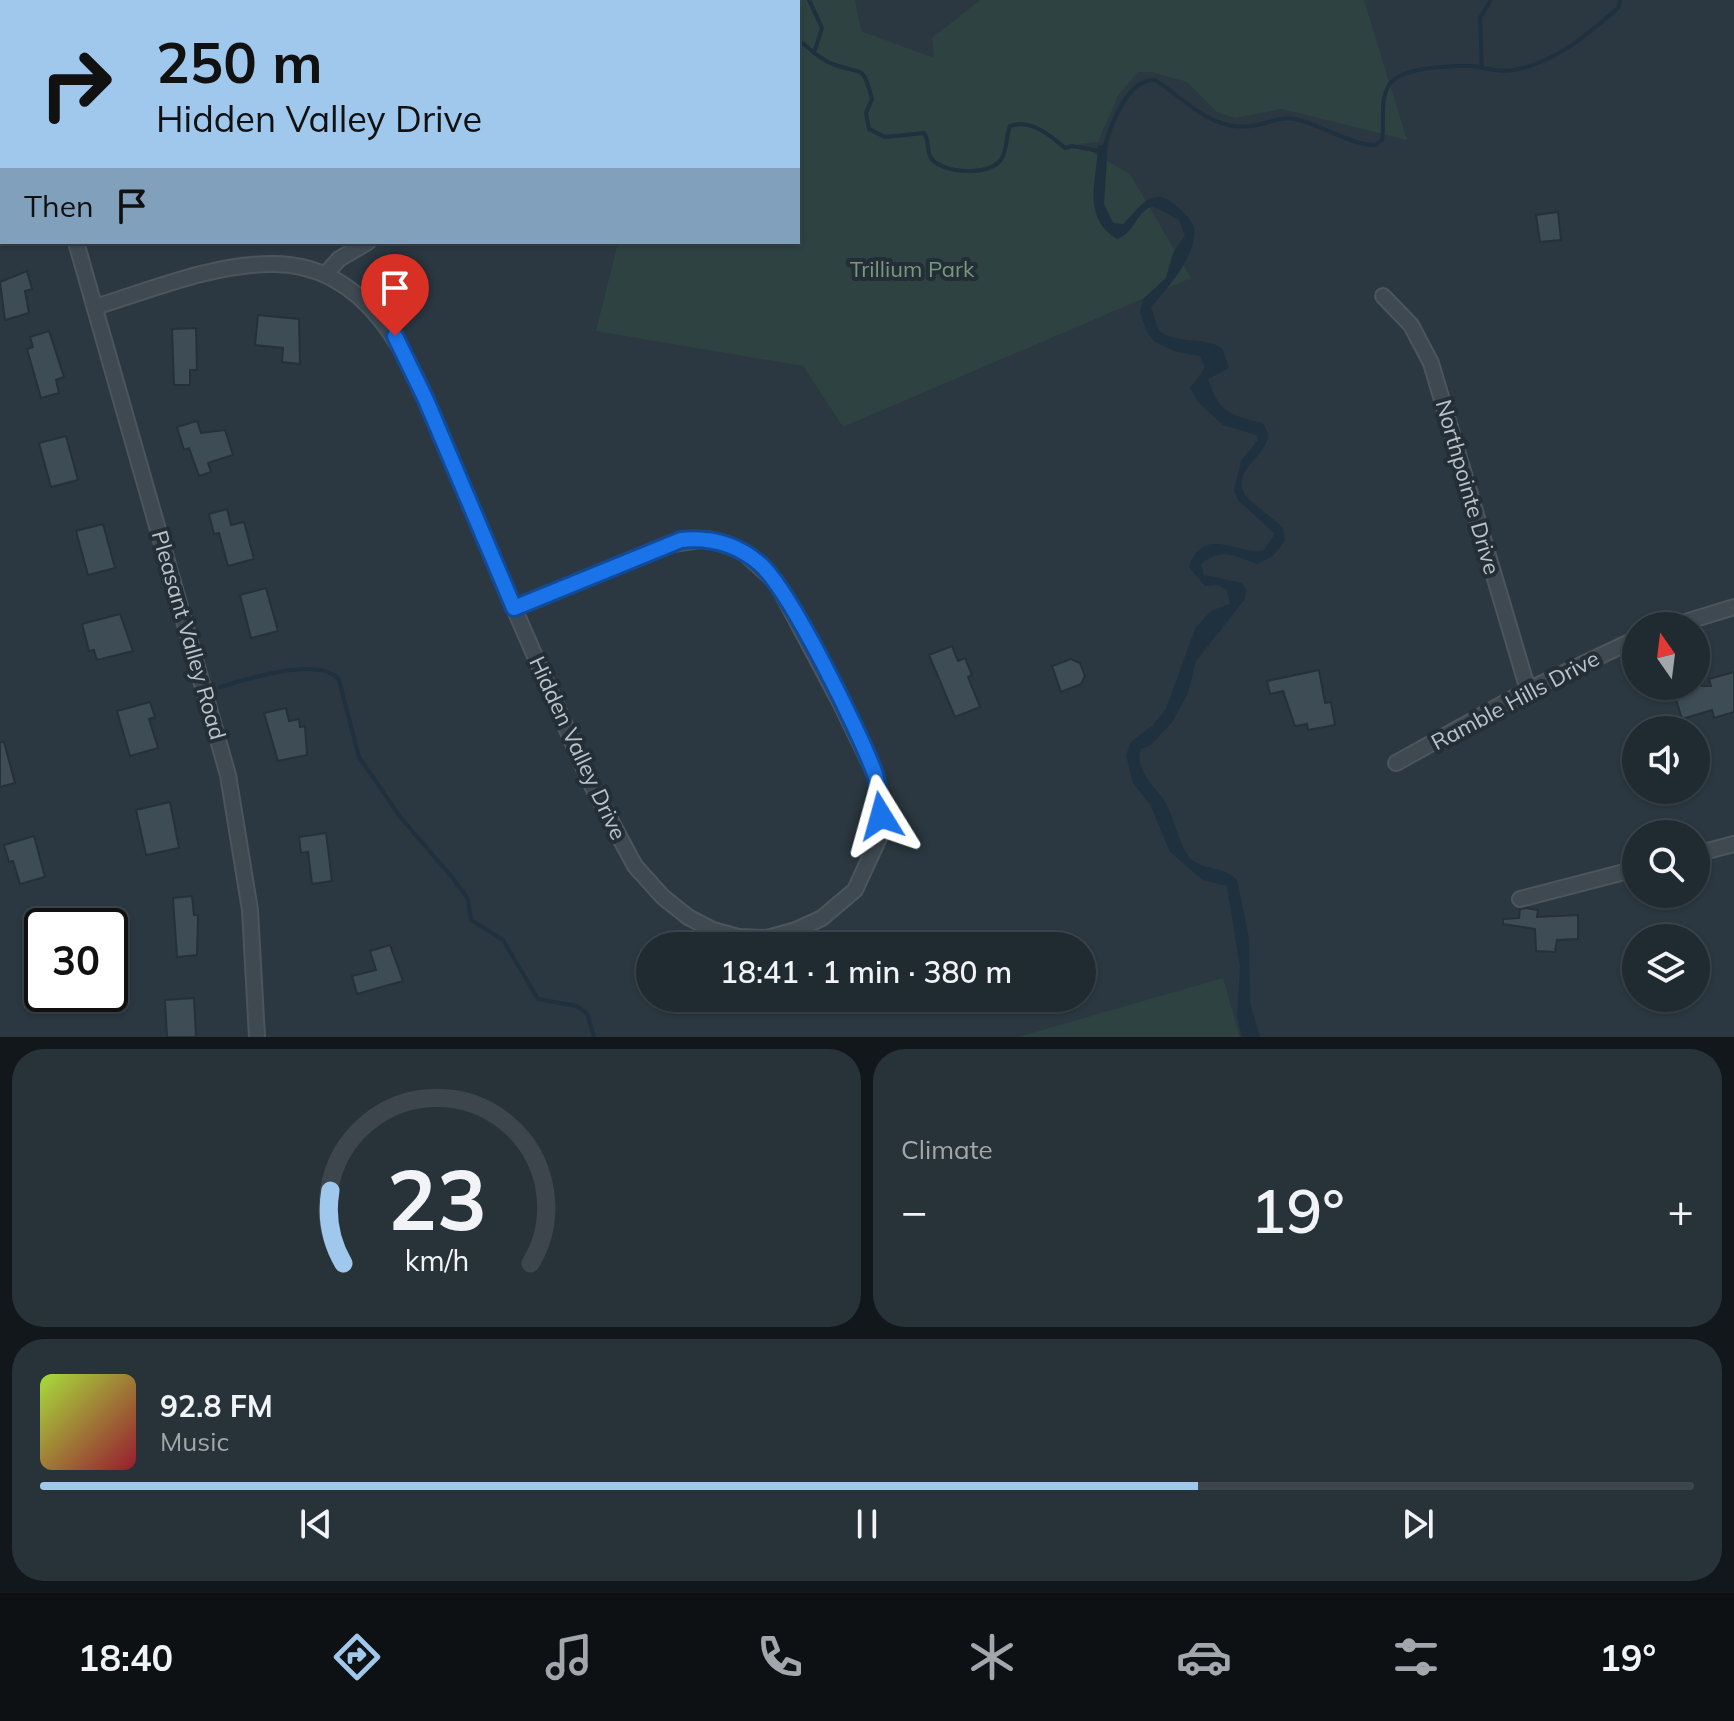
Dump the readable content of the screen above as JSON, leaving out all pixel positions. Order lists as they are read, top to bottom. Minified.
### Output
{"streets":{"street":["Northpointe Drive","Pleasant Valley Road","Ramble Hills Drive","Hidden Valley Drive"]},"crossings":[["Northpointe Drive","Ramble Hills Drive"],["Pleasant Valley Road","Hidden Valley Drive"]],"parks":["Trillium Park"],"north":"top","page":{"turn":["250 m","Hidden Valley Drive"],"then":"Then","limit":"30","trip":"18:41 · 1 min · 380 m","tile":"Climate","heat":["−","19°","+"],"song":["92.8 FM","Music"],"tabs":["18:40","19°"],"gauge":["23","km/h"]}}
